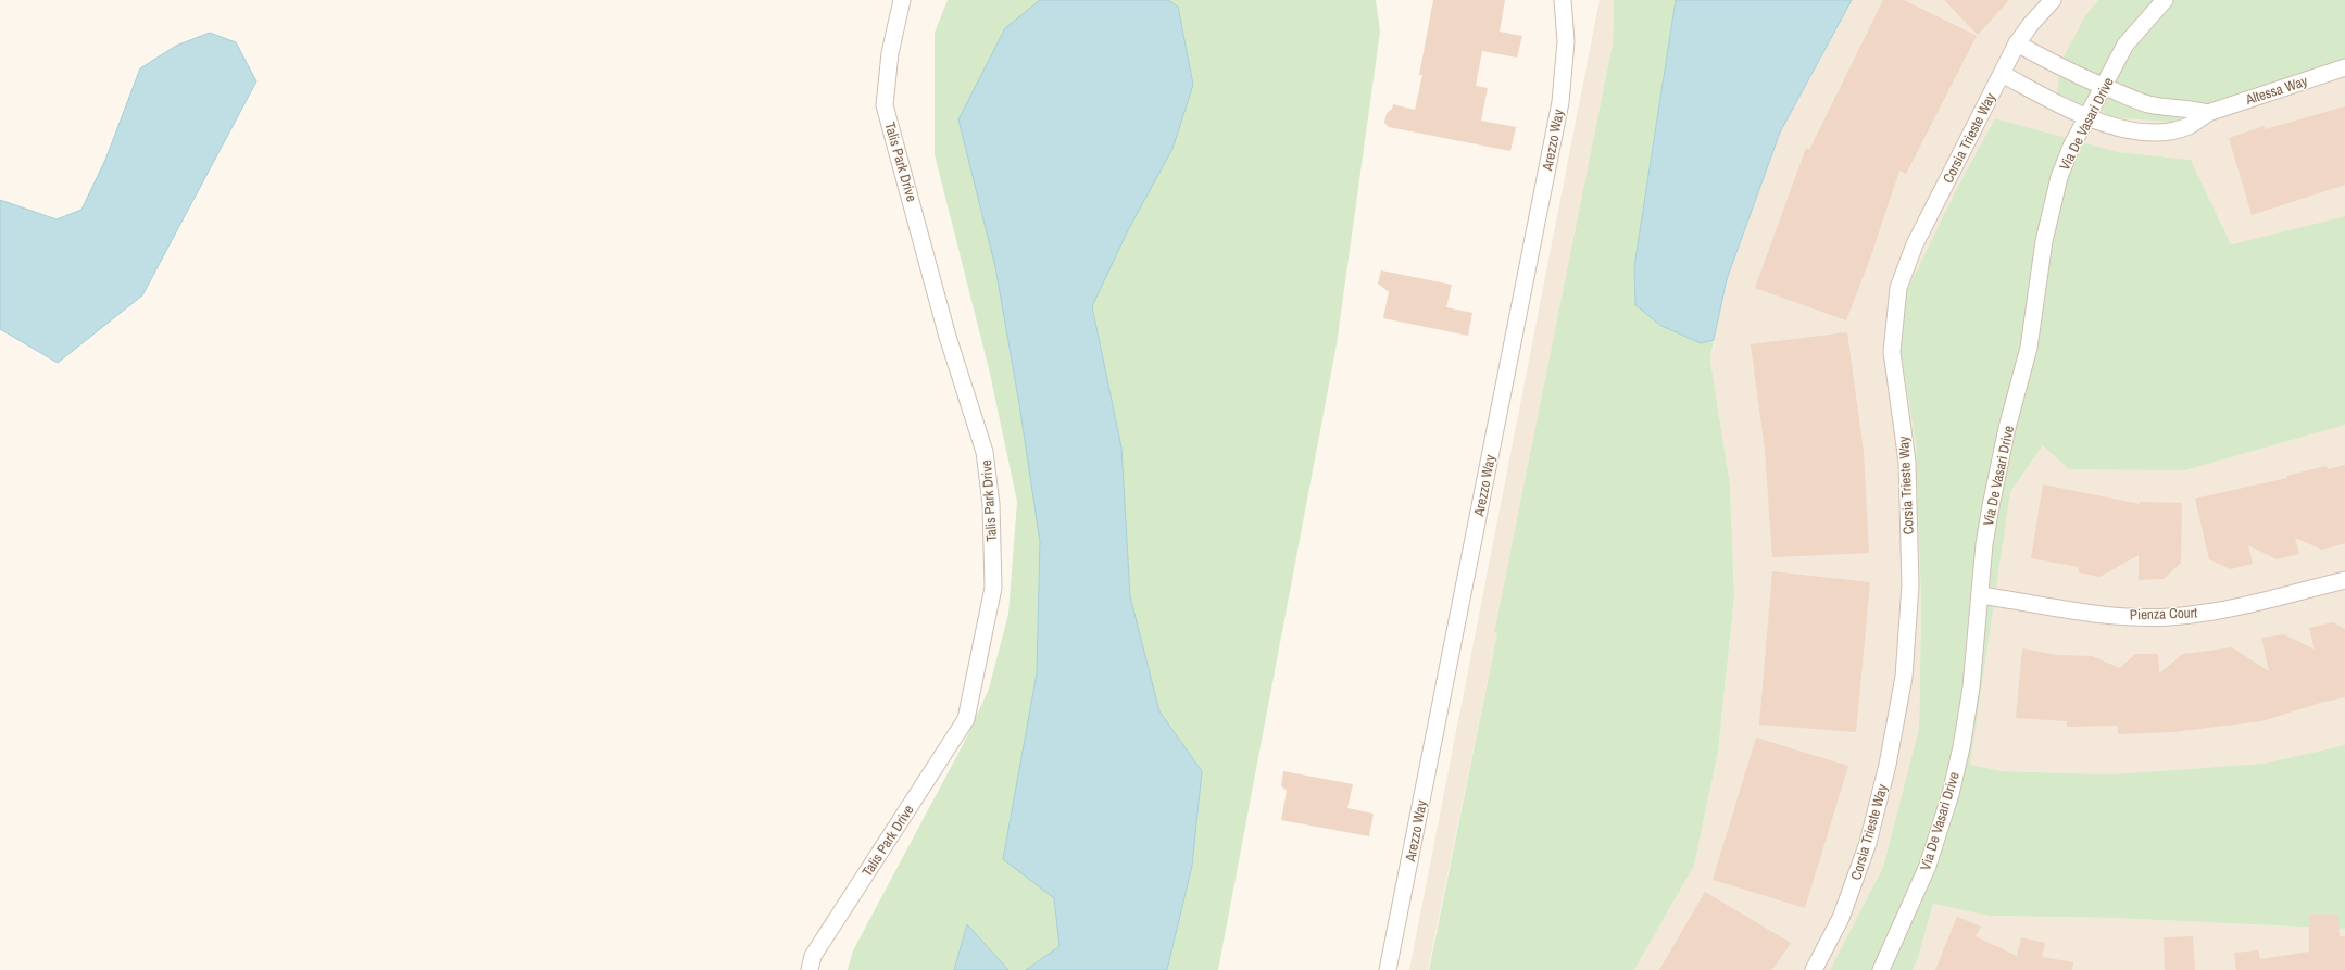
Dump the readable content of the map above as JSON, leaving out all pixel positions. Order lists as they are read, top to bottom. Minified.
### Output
{"streets":{"street":["Altessa Way","Via De Vasari Drive","Corsia Trieste Way","Arezzo Way","Talis Park Drive","Pienza Court"]},"crossings":[["Altessa Way","Via De Vasari Drive"],["Altessa Way","Corsia Trieste Way"],["Via De Vasari Drive","Pienza Court"]]}
